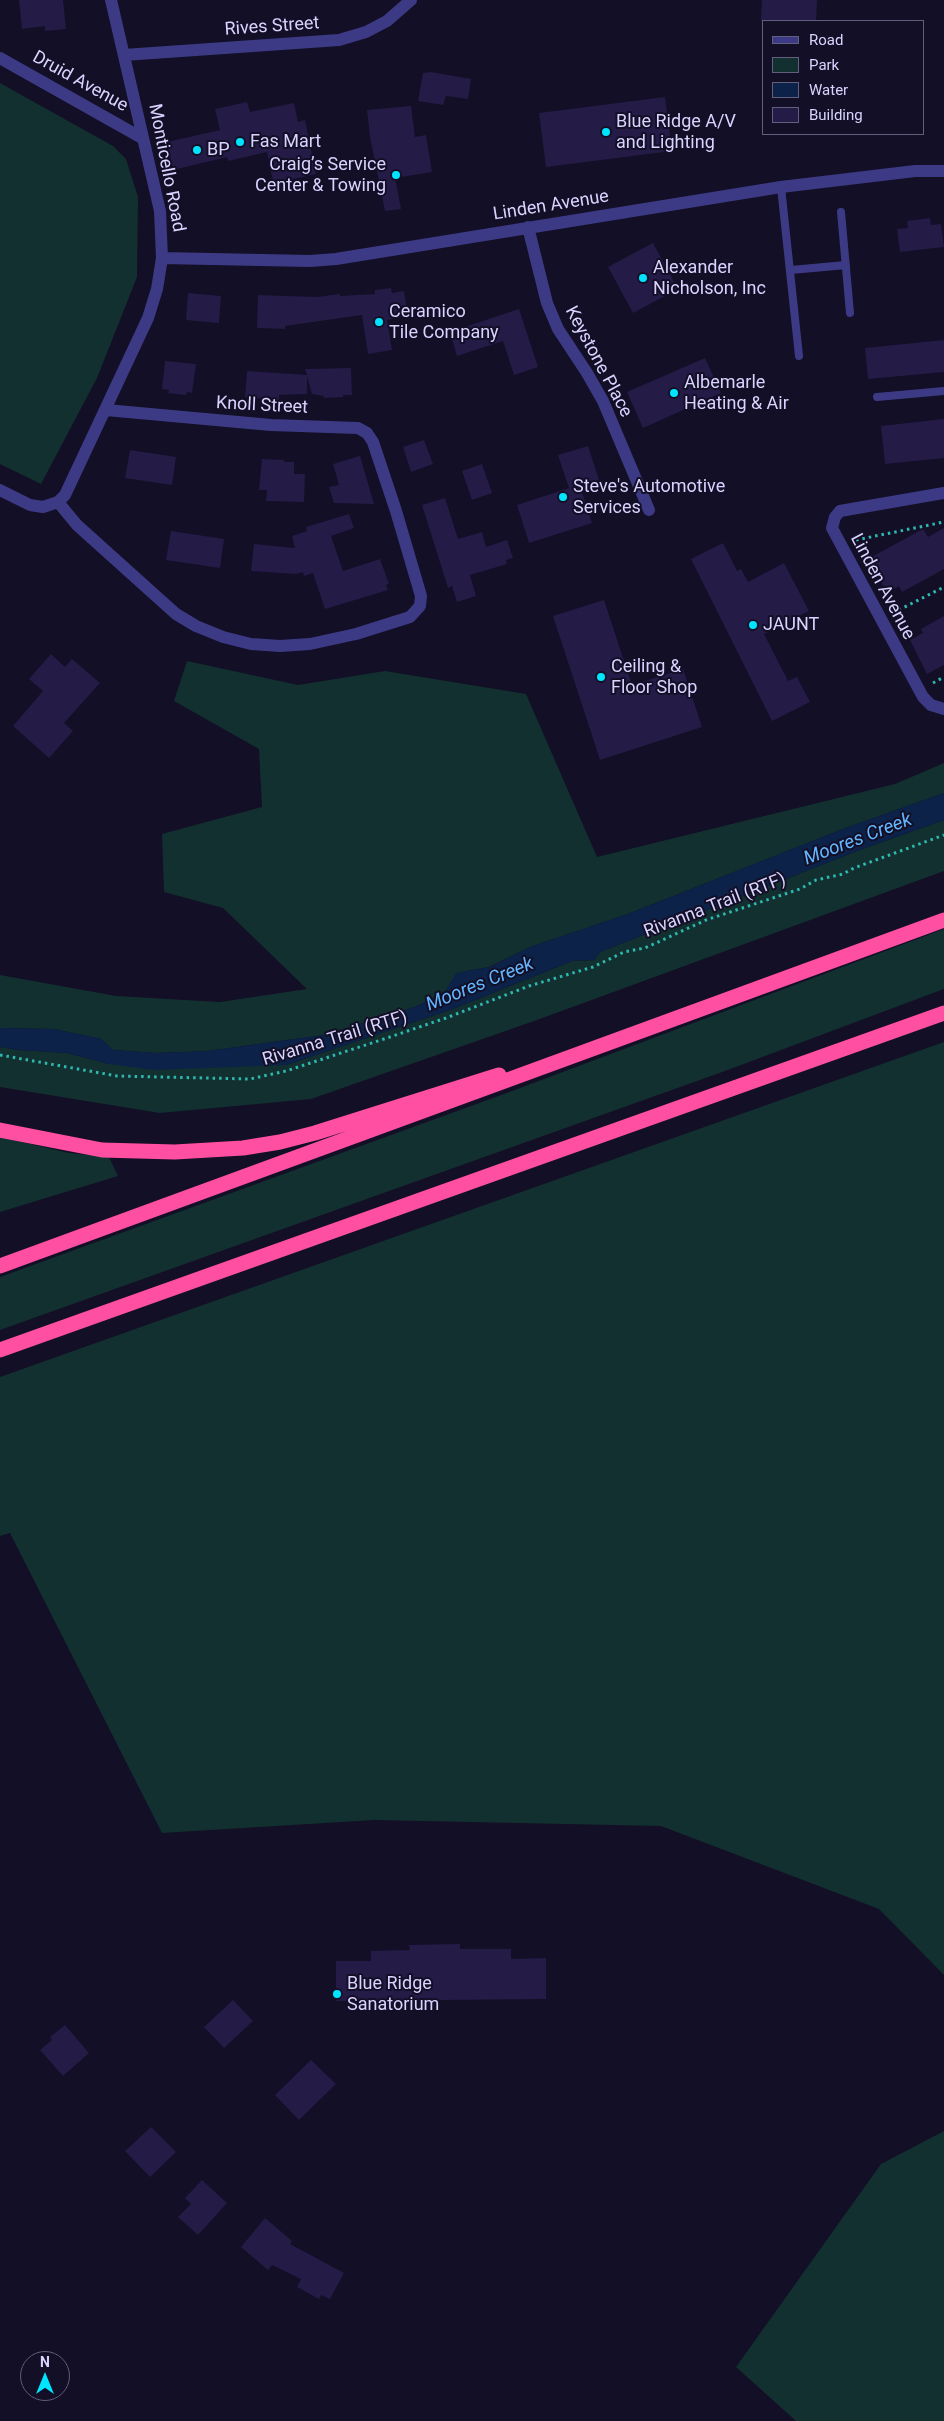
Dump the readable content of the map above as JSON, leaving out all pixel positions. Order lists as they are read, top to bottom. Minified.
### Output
{"streets":{"street":["Rives Street","Druid Avenue","Monticello Road","Linden Avenue","Keystone Place","Knoll Street"],"path":["Rivanna Trail (RTF)"]},"crossings":[["Rives Street","Monticello Road"],["Druid Avenue","Monticello Road"],["Monticello Road","Linden Avenue"],["Monticello Road","Knoll Street"],["Linden Avenue","Keystone Place"]],"water":["Moores Creek"],"places":["Blue Ridge A/V and Lighting","Fas Mart","BP","Craig’s Service Center & Towing","Alexander Nicholson, Inc","Ceramico Tile Company","Albemarle Heating & Air","Steve's Automotive Services","JAUNT","Ceiling & Floor Shop","Blue Ridge Sanatorium"],"legend":["Road","Park","Water","Building"],"north":"top"}
